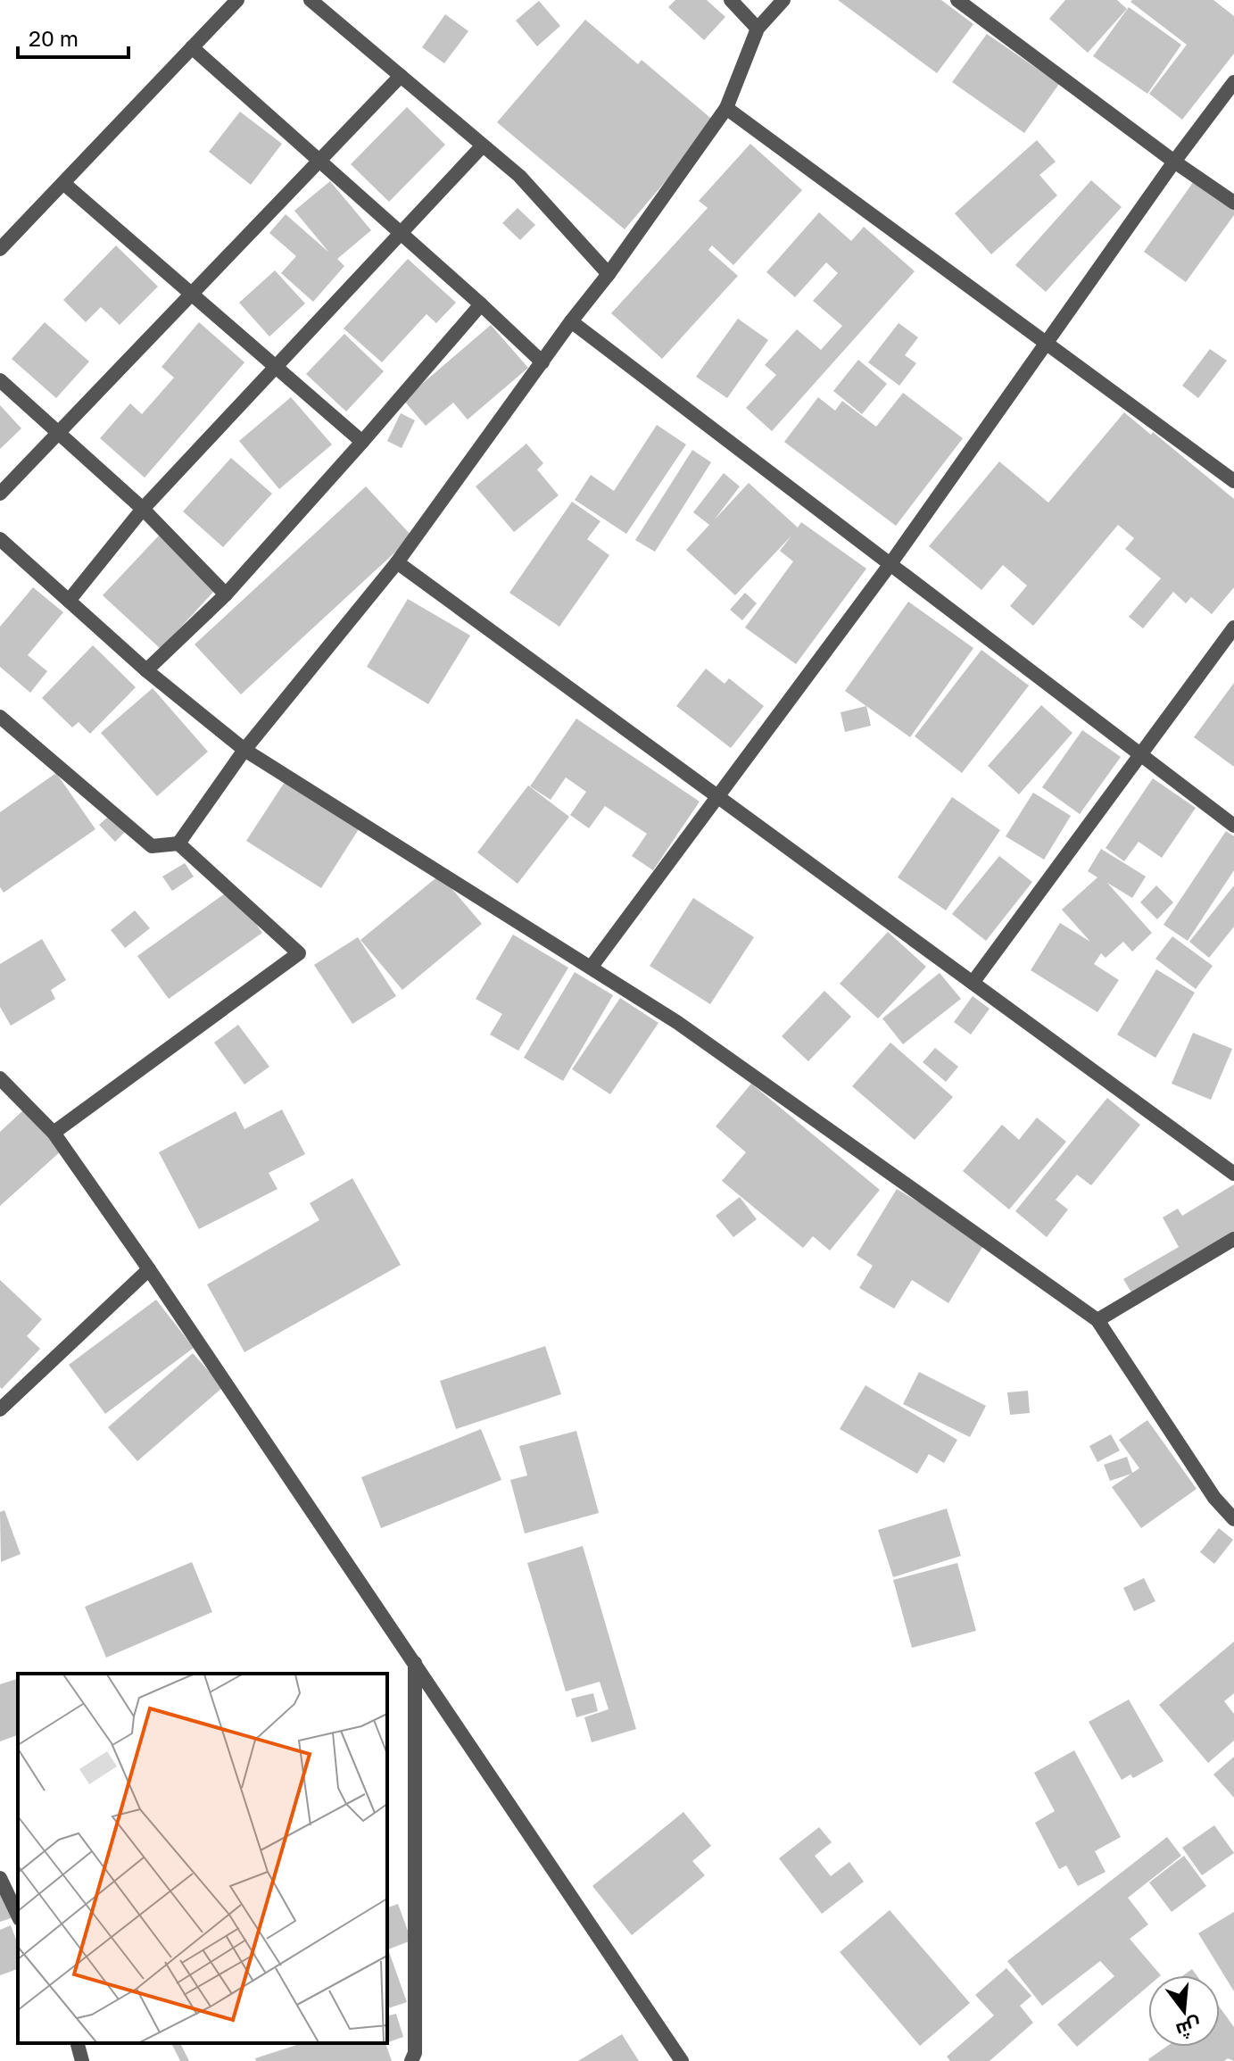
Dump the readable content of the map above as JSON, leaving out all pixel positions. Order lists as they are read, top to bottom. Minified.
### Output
{"scale_bar":"20 m","north":"bottom"}
